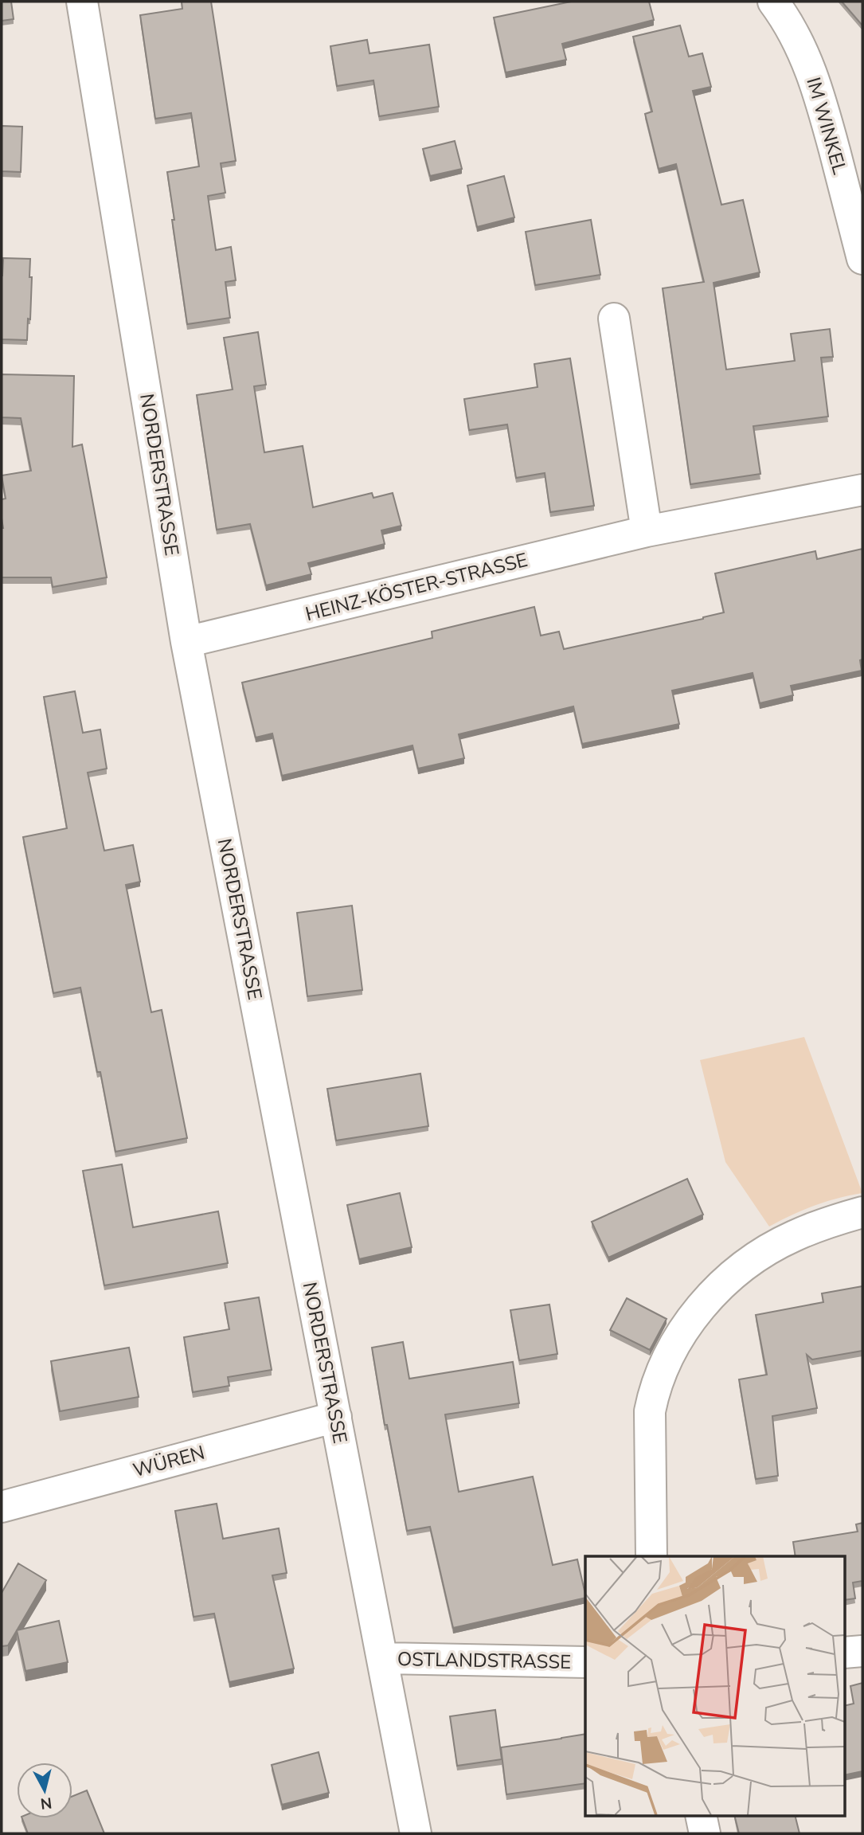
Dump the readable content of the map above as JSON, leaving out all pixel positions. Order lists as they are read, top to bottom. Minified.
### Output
{"streets":{"street":["IM WINKEL","NORDERSTRASSE","HEINZ-KÖSTER-STRASSE","WÜREN","OSTLANDSTRASSE"]},"crossings":[["NORDERSTRASSE","HEINZ-KÖSTER-STRASSE"],["NORDERSTRASSE","WÜREN"],["NORDERSTRASSE","OSTLANDSTRASSE"]],"north":"bottom"}
